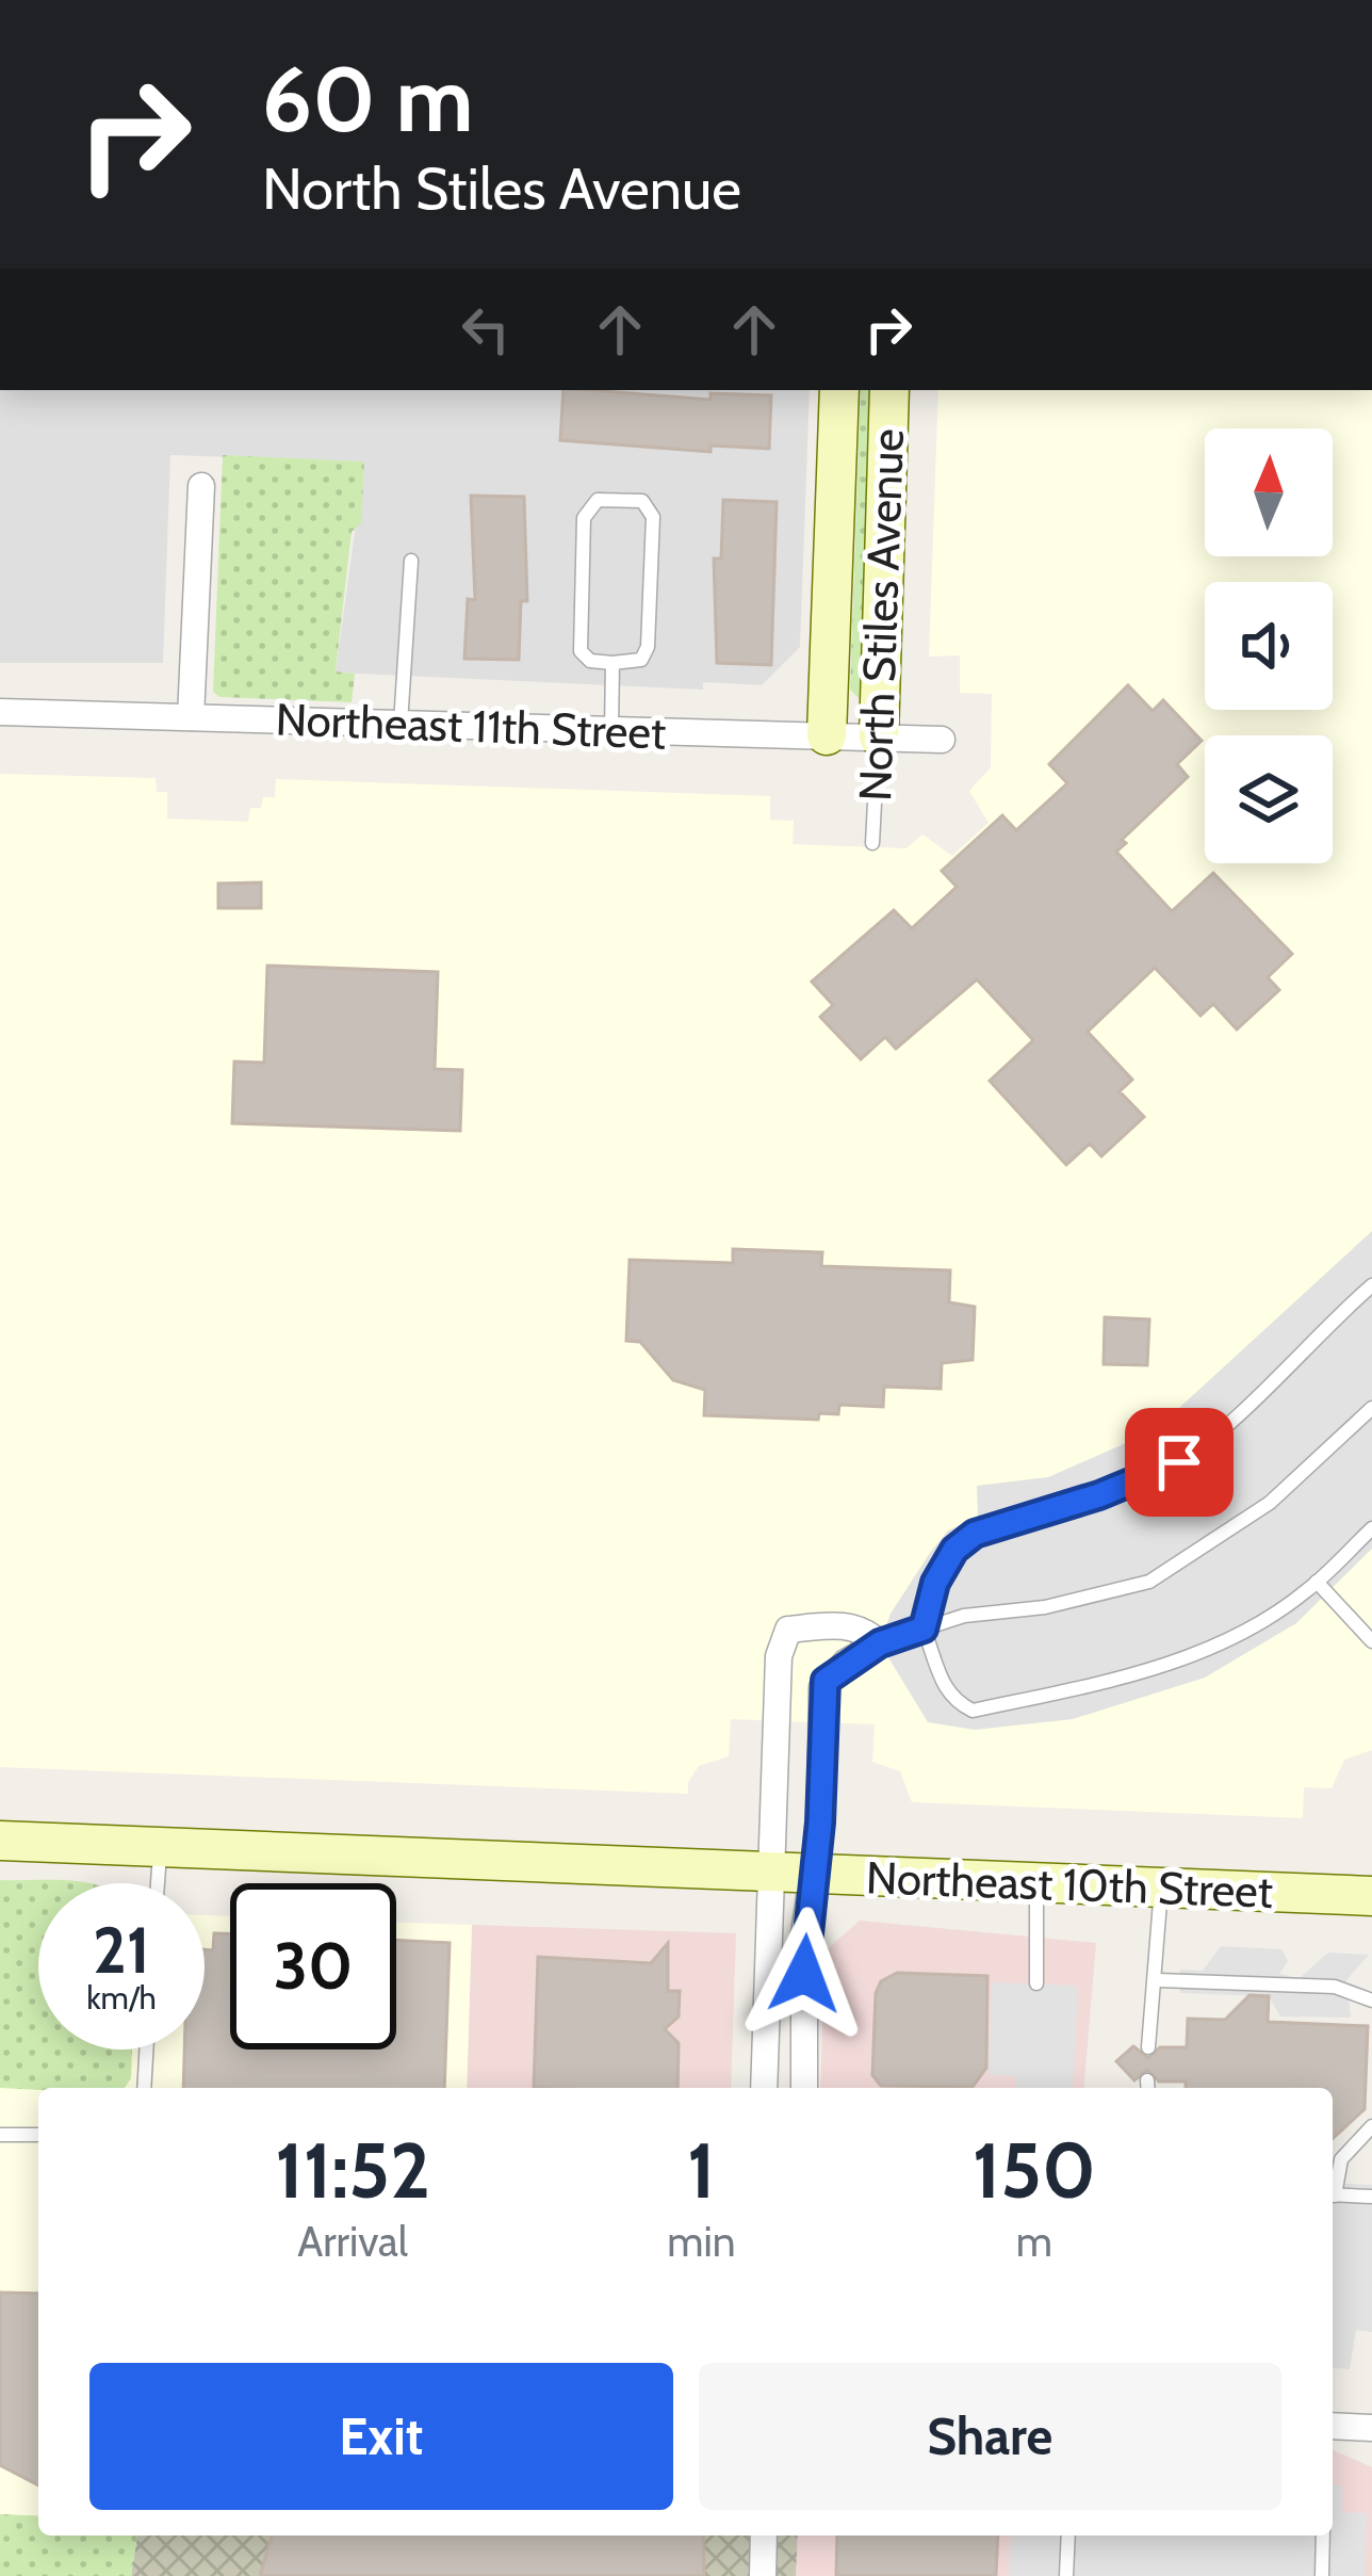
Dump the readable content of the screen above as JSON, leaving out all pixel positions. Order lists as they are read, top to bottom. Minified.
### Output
{"streets":{"main road":["North Stiles Avenue","Northeast 10th Street"],"street":["Northeast 11th Street"]},"crossings":[["North Stiles Avenue","Northeast 11th Street"]],"north":"top","page":{"turn":["60 m","North Stiles Avenue"],"speed":"21 km/h","limit":"30","eta":["11:52","Arrival","1","min","150","m"],"buttons":["Exit","Share"]}}
